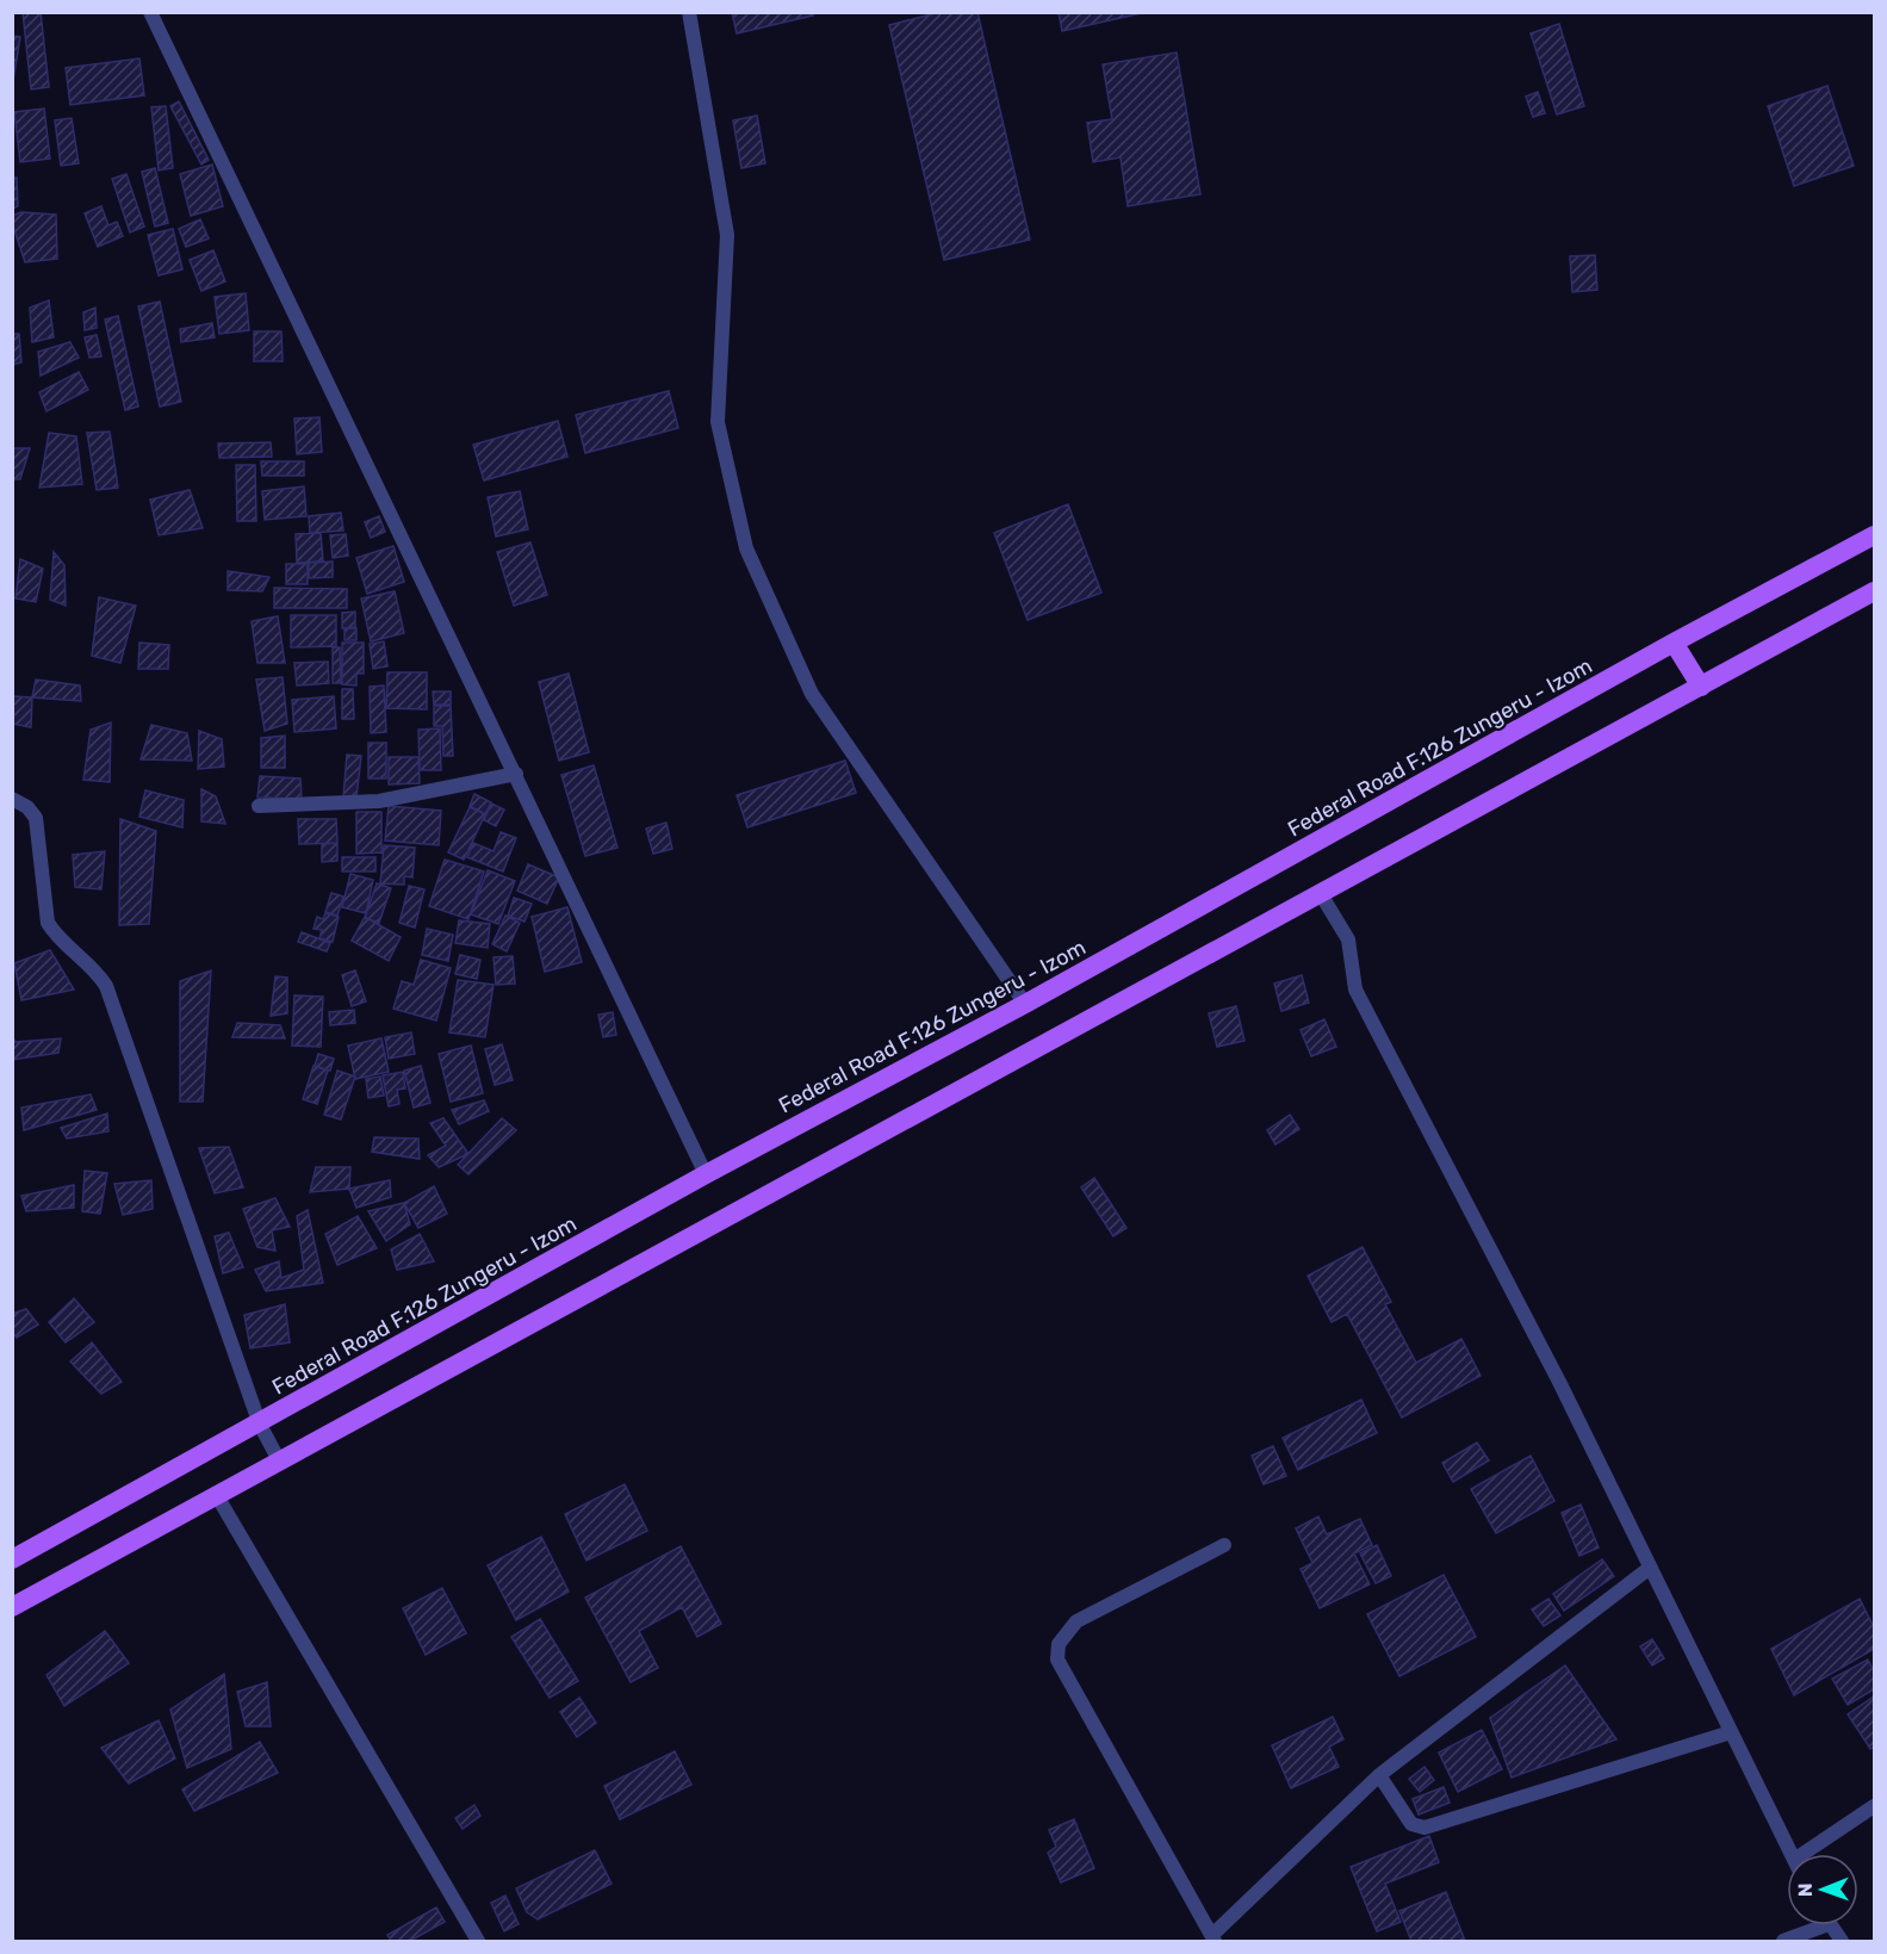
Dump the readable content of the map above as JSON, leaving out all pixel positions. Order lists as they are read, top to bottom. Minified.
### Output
{"streets":{"main road":["Federal Road F.126 Zungeru - Izom"]},"north":"left"}
